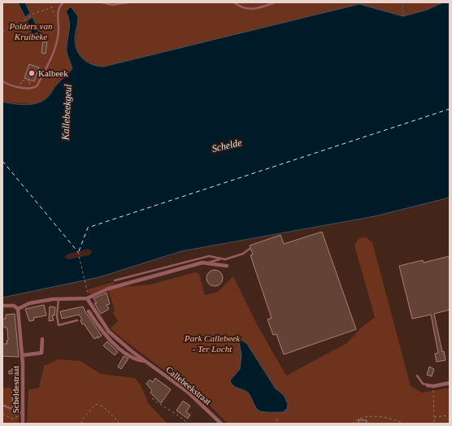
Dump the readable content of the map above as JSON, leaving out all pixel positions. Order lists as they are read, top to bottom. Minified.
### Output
{"streets":{"street":["Callebeekstraat","Scheldestraat"]},"water":["Kallebeekgeul","Schelde"],"parks":["Polders van Kruibeke","Park Callebeek - Ter Locht"],"places":["Kalbeek"]}
